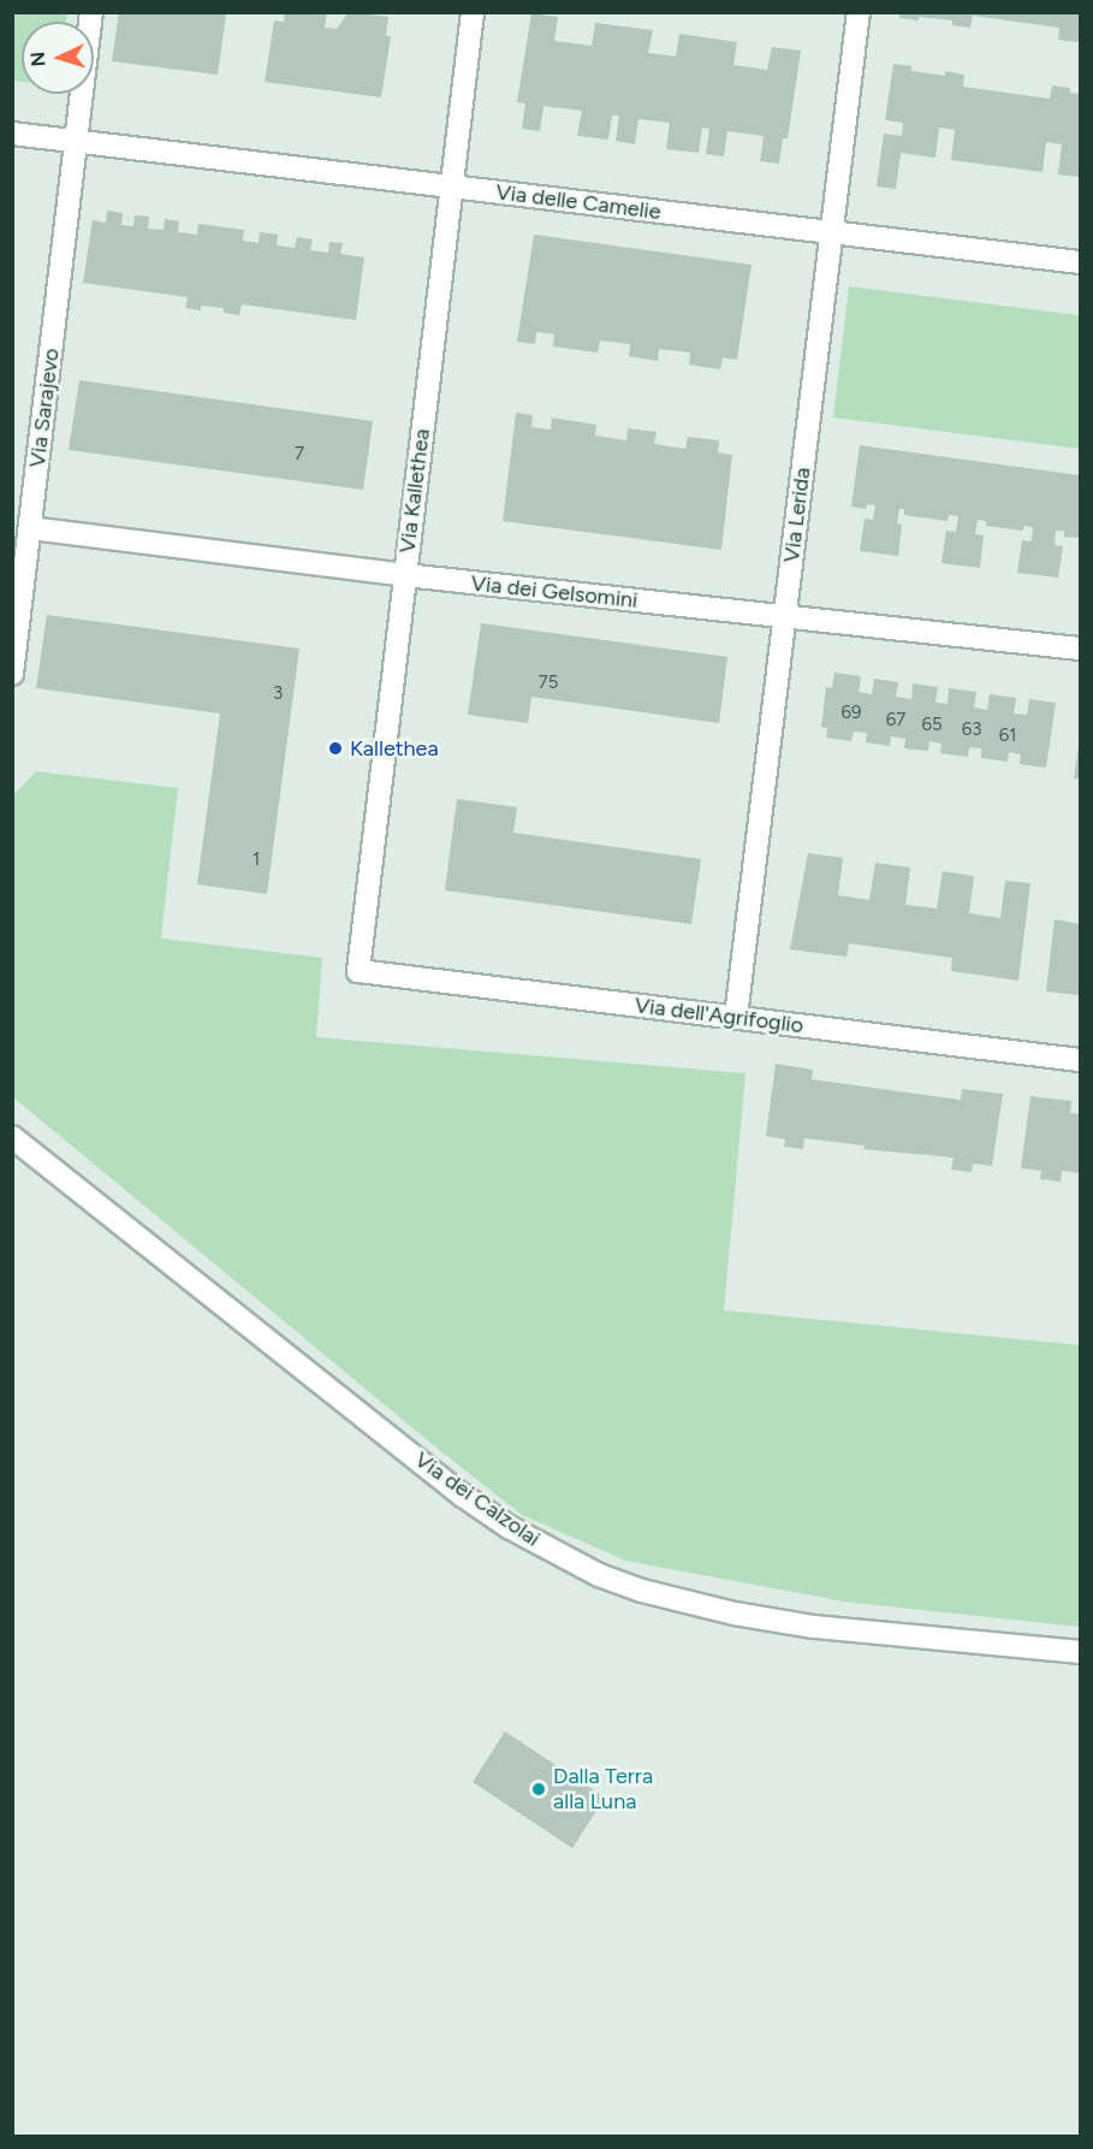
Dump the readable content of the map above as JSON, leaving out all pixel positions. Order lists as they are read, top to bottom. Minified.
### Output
{"streets":{"street":["Via delle Camelie","Via Sarajevo","Via Kallethea","Via Lerida","Via dei Gelsomini","Via dell'Agrifoglio","Via dei Calzolai"]},"crossings":[["Via delle Camelie","Via Sarajevo"],["Via delle Camelie","Via Kallethea"],["Via delle Camelie","Via Lerida"],["Via Sarajevo","Via dei Gelsomini"],["Via Kallethea","Via dei Gelsomini"],["Via Kallethea","Via dell'Agrifoglio"],["Via Lerida","Via dei Gelsomini"],["Via Lerida","Via dell'Agrifoglio"]],"places":["Kallethea","Dalla Terra alla Luna"],"house_numbers":["7","75","3","69","67","65","63","61","1"],"north":"left"}
